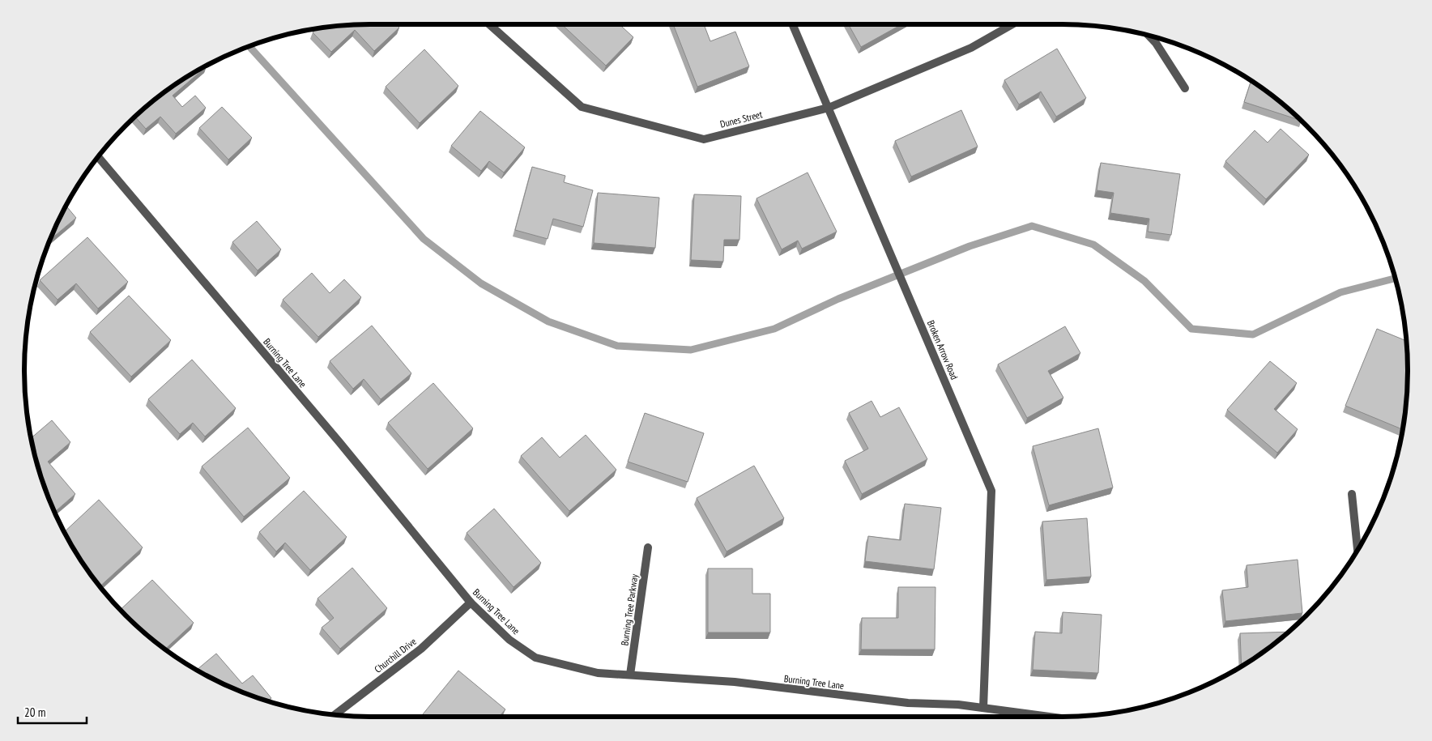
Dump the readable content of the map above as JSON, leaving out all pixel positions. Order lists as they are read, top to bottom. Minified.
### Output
{"streets":{"street":["Dunes Street","Broken Arrow Road","Burning Tree Lane","Burning Tree Parkway","Churchill Drive"]},"crossings":[["Dunes Street","Broken Arrow Road"],["Broken Arrow Road","Burning Tree Lane"],["Burning Tree Lane","Burning Tree Parkway"],["Burning Tree Lane","Churchill Drive"]],"scale_bar":"20 m"}
